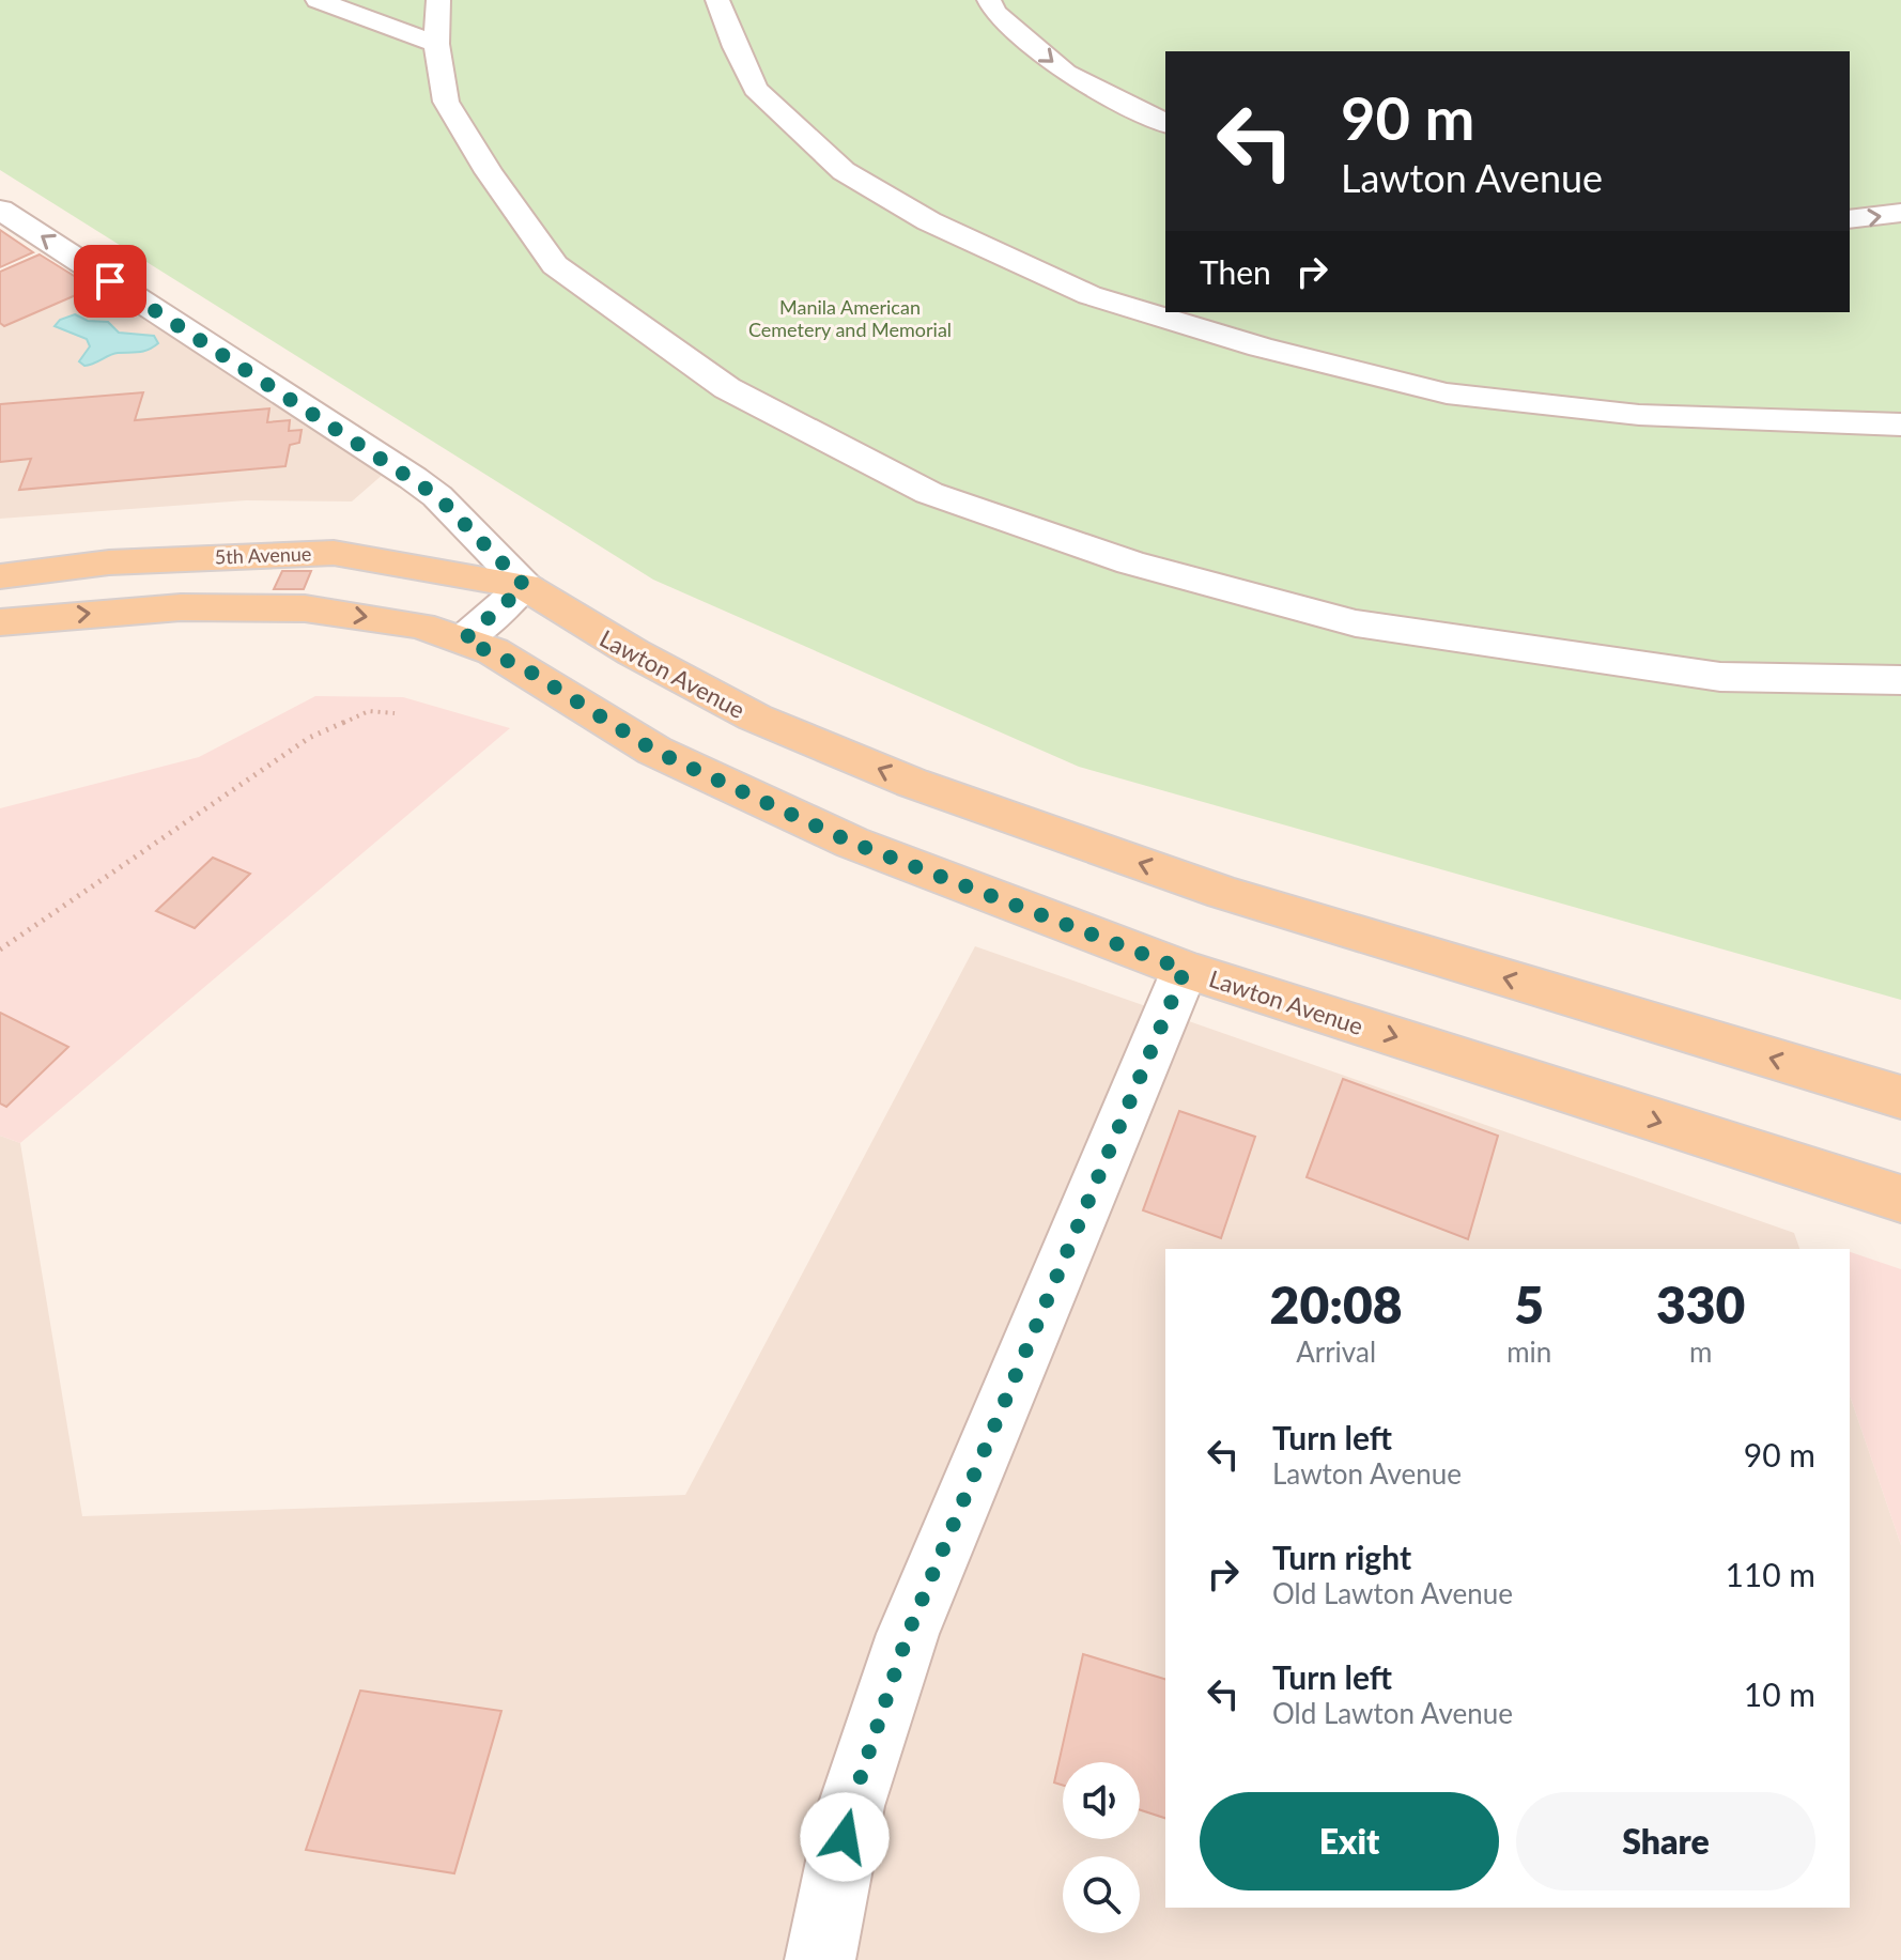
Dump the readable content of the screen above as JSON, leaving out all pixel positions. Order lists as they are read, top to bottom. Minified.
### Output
{"streets":{"main road":["5th Avenue","Lawton Avenue"]},"crossings":[["5th Avenue","Lawton Avenue"]],"parks":["Manila American Cemetery and Memorial"],"page":{"turn":["90 m","Lawton Avenue"],"then":"Then","eta":["20:08","Arrival","5","min","330","m"],"list":[{"name":"Turn left","note":"Lawton Avenue","value":"90 m"},{"name":"Turn right","note":"Old Lawton Avenue","value":"110 m"},{"name":"Turn left","note":"Old Lawton Avenue","value":"10 m"}],"buttons":["Exit","Share"]}}
